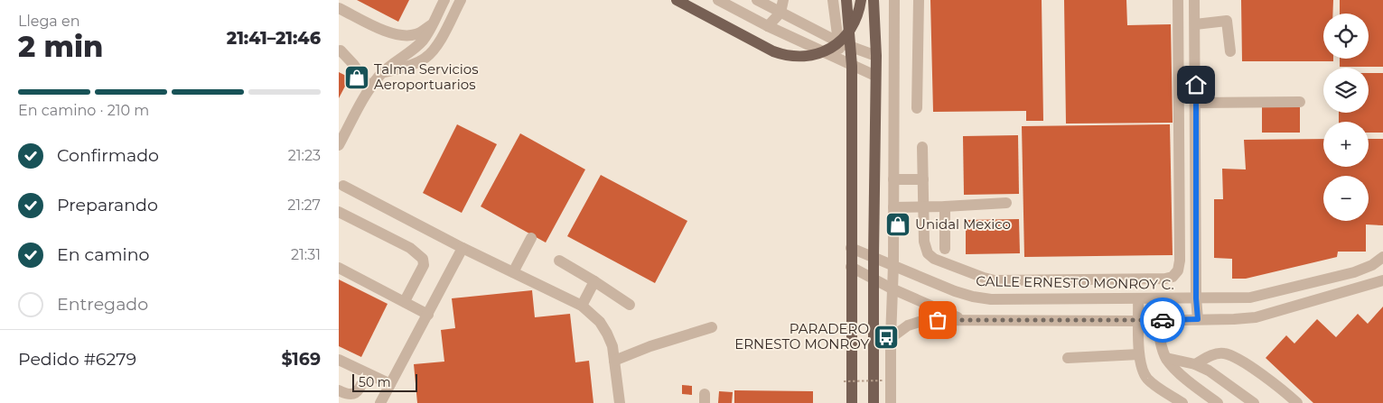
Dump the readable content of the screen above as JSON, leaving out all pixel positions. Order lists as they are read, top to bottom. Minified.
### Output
{"streets":{"street":["CALLE ERNESTO MONROY C."]},"places":{"shop":["Talma Servicios Aeroportuarios","Unidal Mexico"],"bus stop":["PARADERO ERNESTO MONROY"]},"scale_bar":"50 m","page":{"heading":["2 min","Llega en","21:41–21:46"],"panel":["Pedido #6279","$169"],"map_buttons":["+","−"],"bar":"En camino · 210 m","list":[["Confirmado","21:23"],["Preparando","21:27"],["En camino","21:31"],"Entregado"],"scale":"50 m"}}
